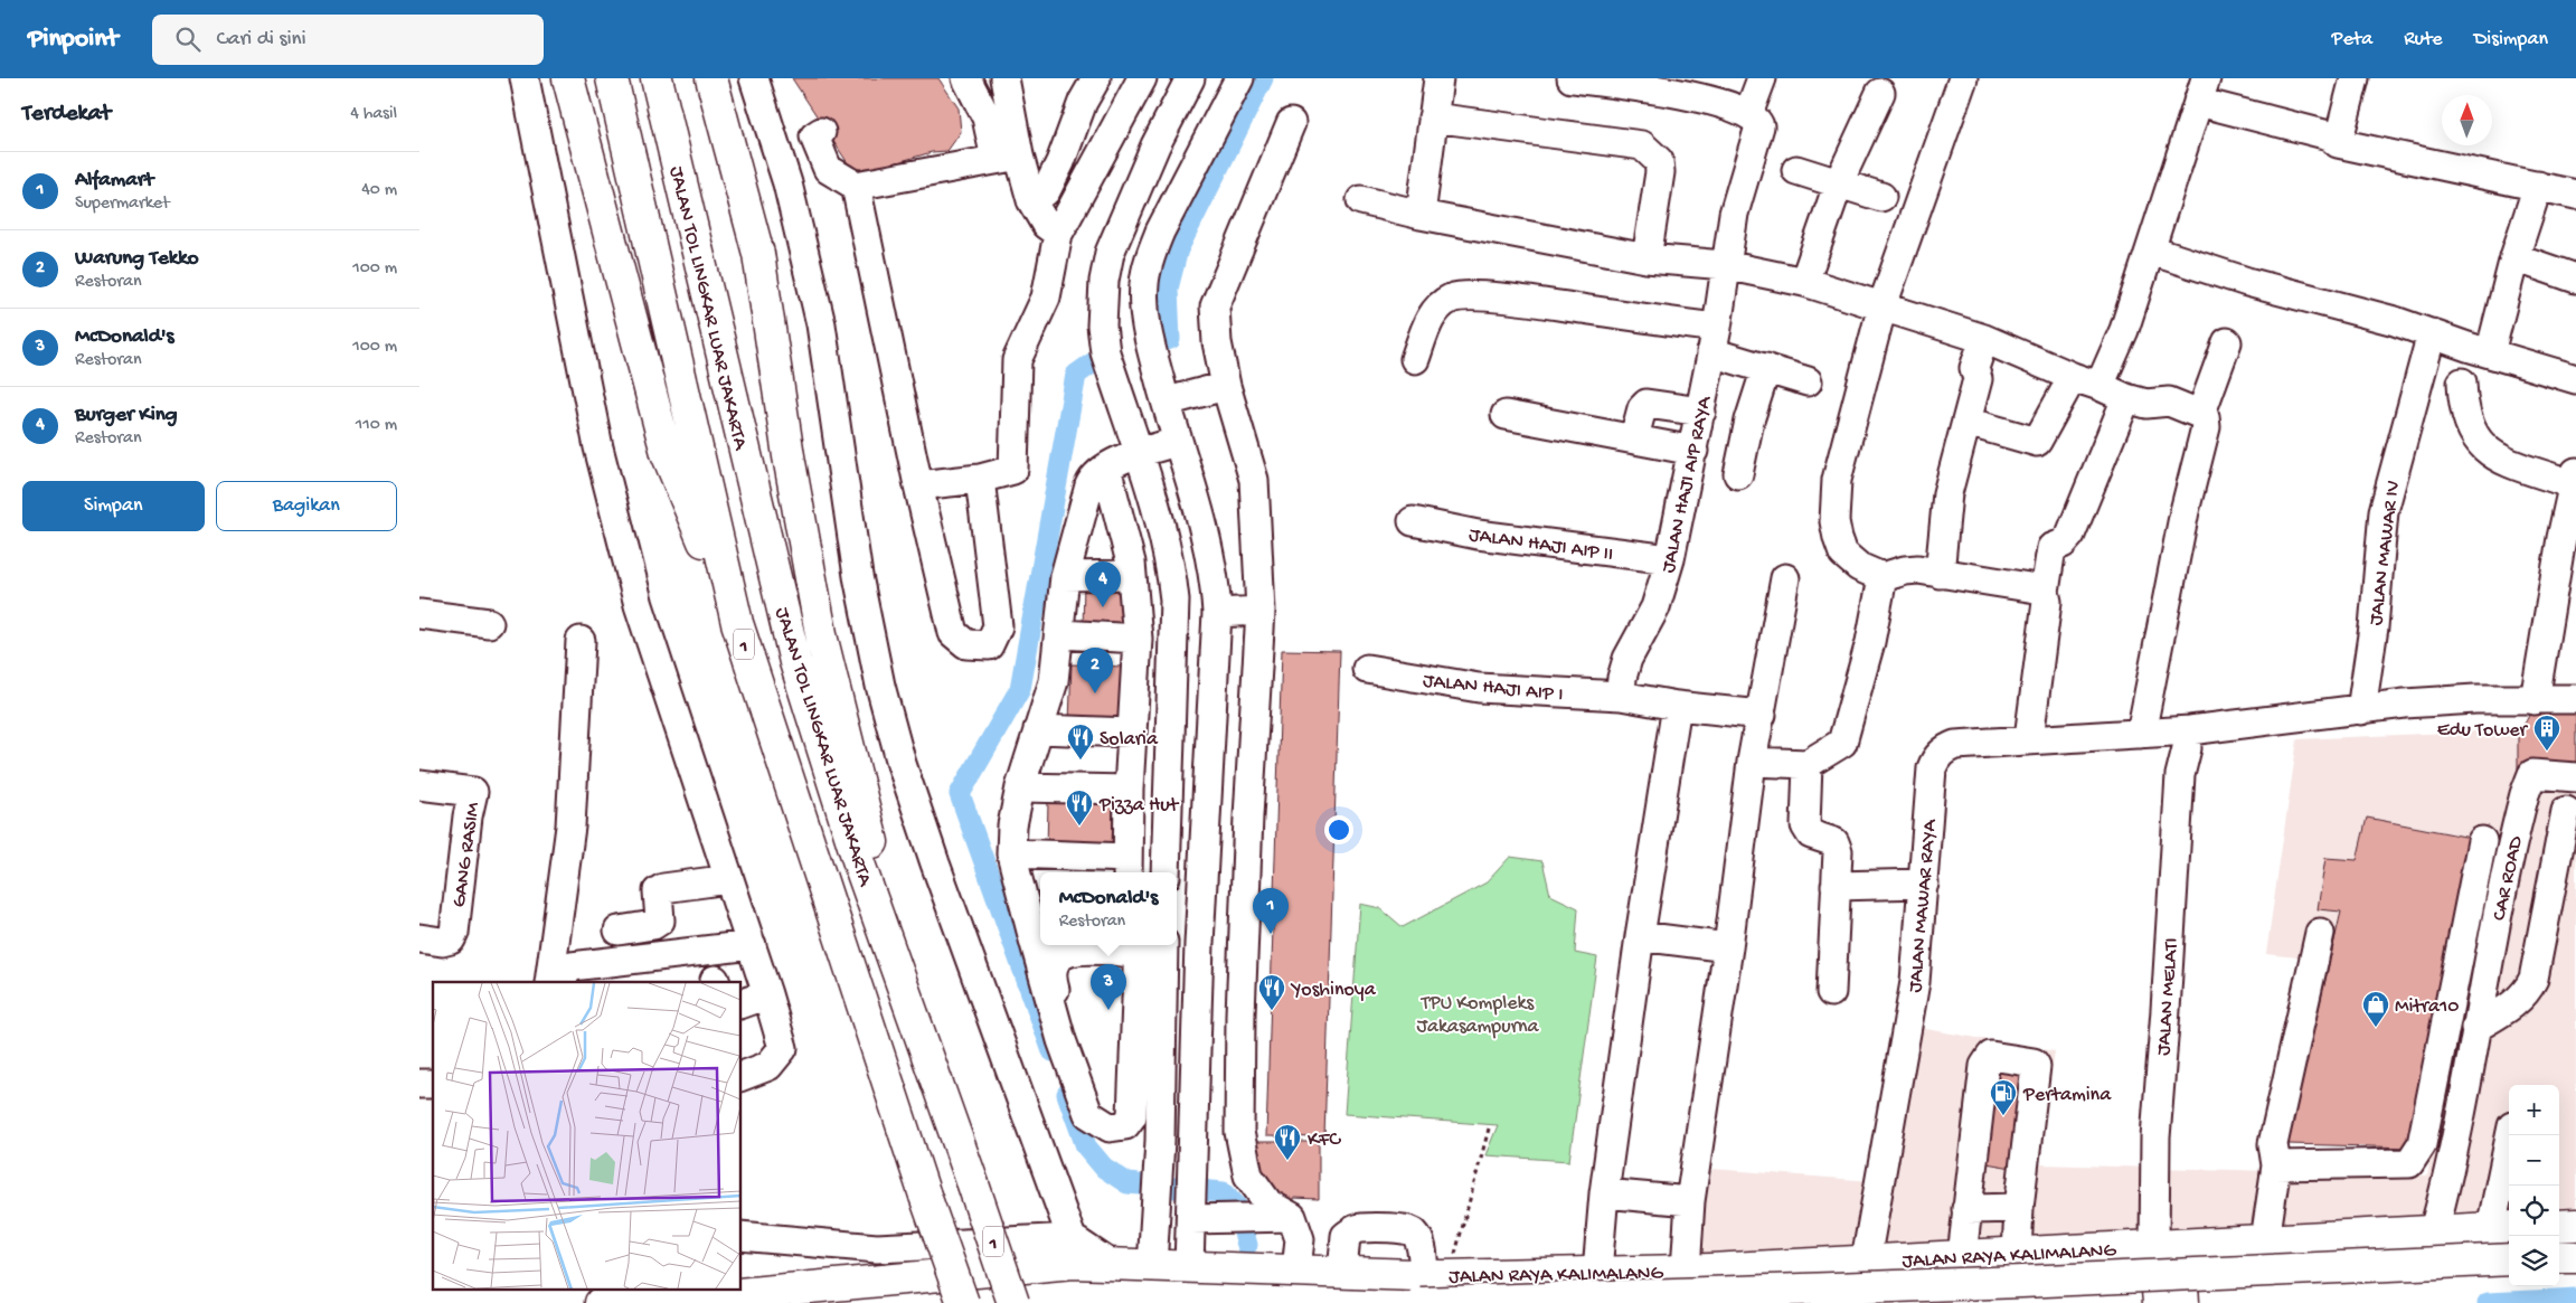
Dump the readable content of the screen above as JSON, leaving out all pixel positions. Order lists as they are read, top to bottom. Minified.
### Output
{"streets":{"main road":["JALAN TOL LINGKAR LUAR JAKARTA","1","JALAN RAYA KALIMALANG"],"street":["JALAN HAJI AIP RAYA","JALAN HAJI AIP II","JALAN MAWAR IV","JALAN HAJI AIP I","GANG RASIM","CAR ROAD","JALAN MAWAR RAYA","JALAN MELATI"]},"crossings":[["JALAN HAJI AIP RAYA","JALAN HAJI AIP II"],["JALAN HAJI AIP RAYA","JALAN HAJI AIP I"],["JALAN MAWAR IV","JALAN MAWAR RAYA"],["CAR ROAD","JALAN RAYA KALIMALANG"],["JALAN MAWAR RAYA","JALAN RAYA KALIMALANG"],["JALAN MELATI","JALAN RAYA KALIMALANG"]],"parks":["TPU Kompleks Jakasampurna"],"places":{"building":["Edu Tower"],"restaurant":["Solaria","Pizza Hut","Yoshinoya","KFC"],"shop":["Mitra10"],"fuel station":["Pertamina"]},"north":"top","page":{"header":"Pinpoint","search":"Cari di sini","nav":["Peta","Rute","Disimpan"],"heading":["Terdekat","4 hasil"],"list":[{"mark":"1","name":"Alfamart","note":"Supermarket","value":"40 m"},{"mark":"2","name":"Warung Tekko","note":"Restoran","value":"100 m"},{"mark":"3","name":"McDonald's","note":"Restoran","value":"100 m"},{"mark":"4","name":"Burger King","note":"Restoran","value":"110 m"}],"buttons":["Simpan","Bagikan"],"pins":["4","2","1","3"],"popup":["McDonald's","Restoran"],"map_buttons":["+","−"]}}
